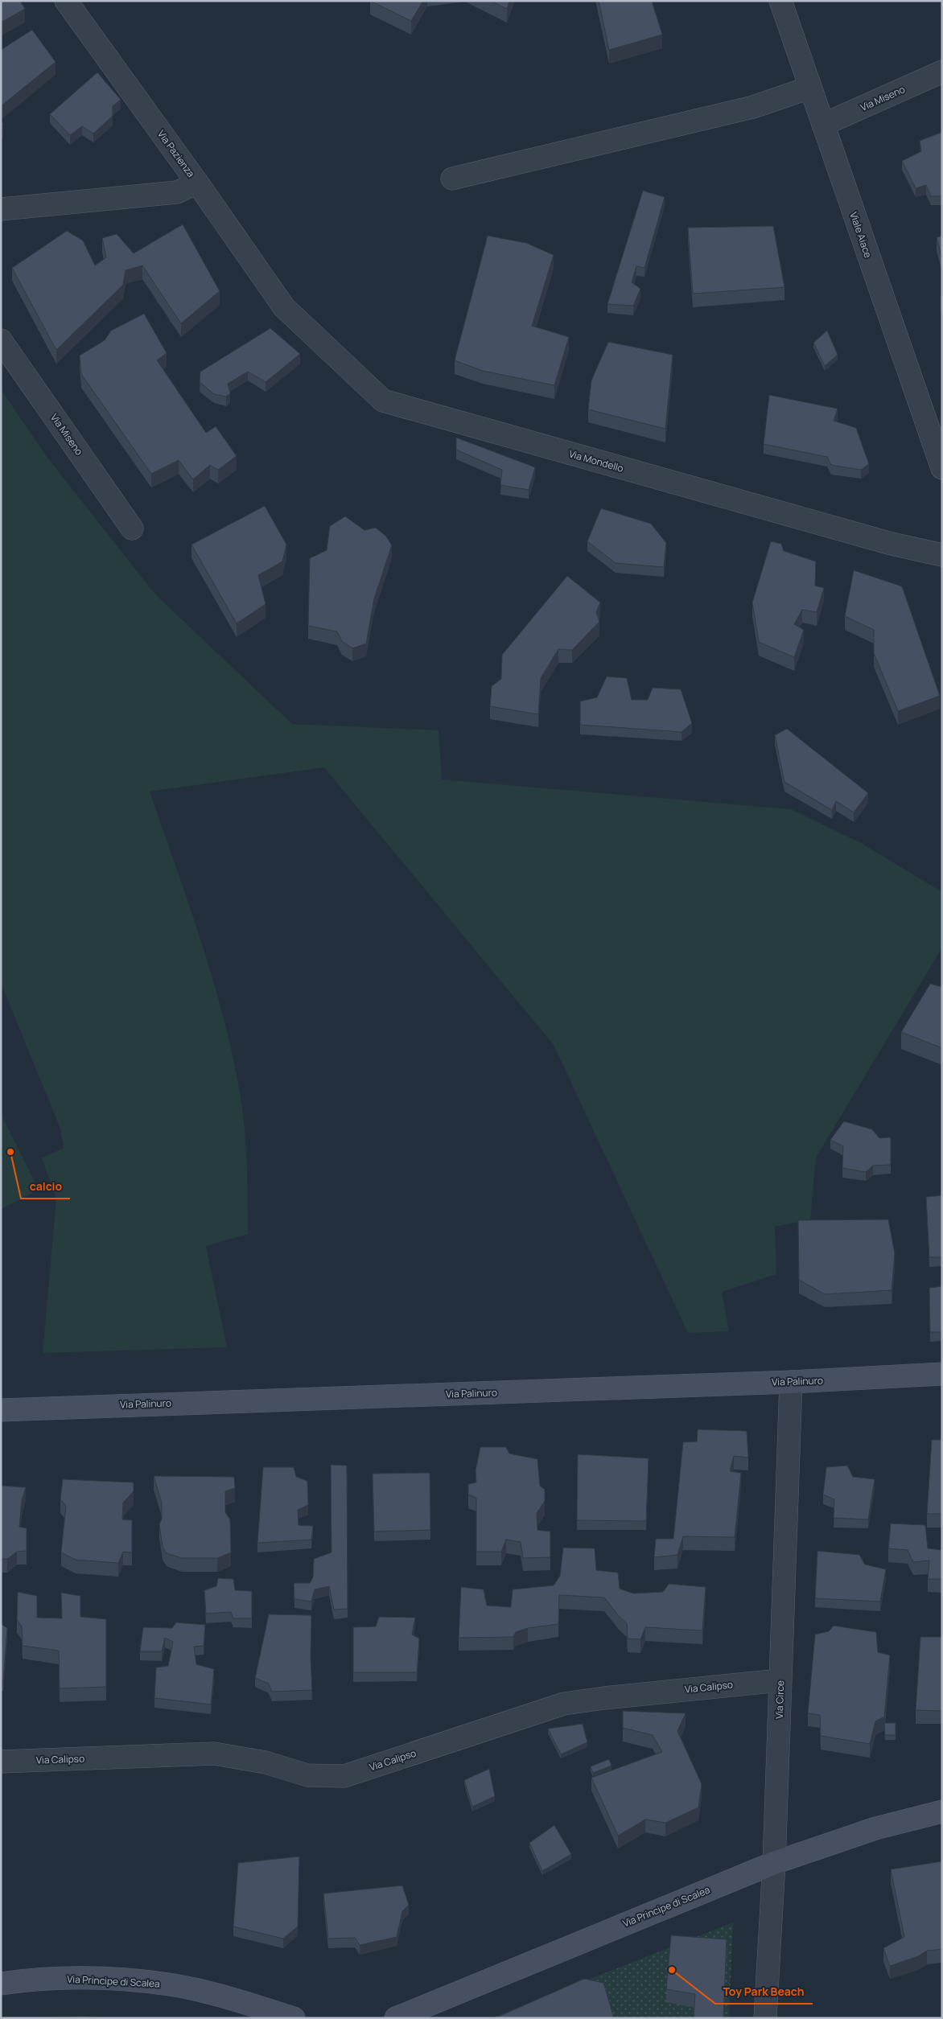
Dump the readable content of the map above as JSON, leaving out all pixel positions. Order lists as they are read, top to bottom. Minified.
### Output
{"streets":{"main road":["Via Palinuro","Via Principe di Scalea"],"street":["Via Miseno","Via Pazienza","Viale Aiace","Via Mondello","Via Calipso","Via Circe"]},"crossings":[["Via Miseno","Viale Aiace"],["Via Pazienza","Via Mondello"],["Via Palinuro","Via Circe"],["Via Calipso","Via Circe"],["Via Circe","Via Principe di Scalea"]],"places":["calcio","Toy Park Beach"]}
